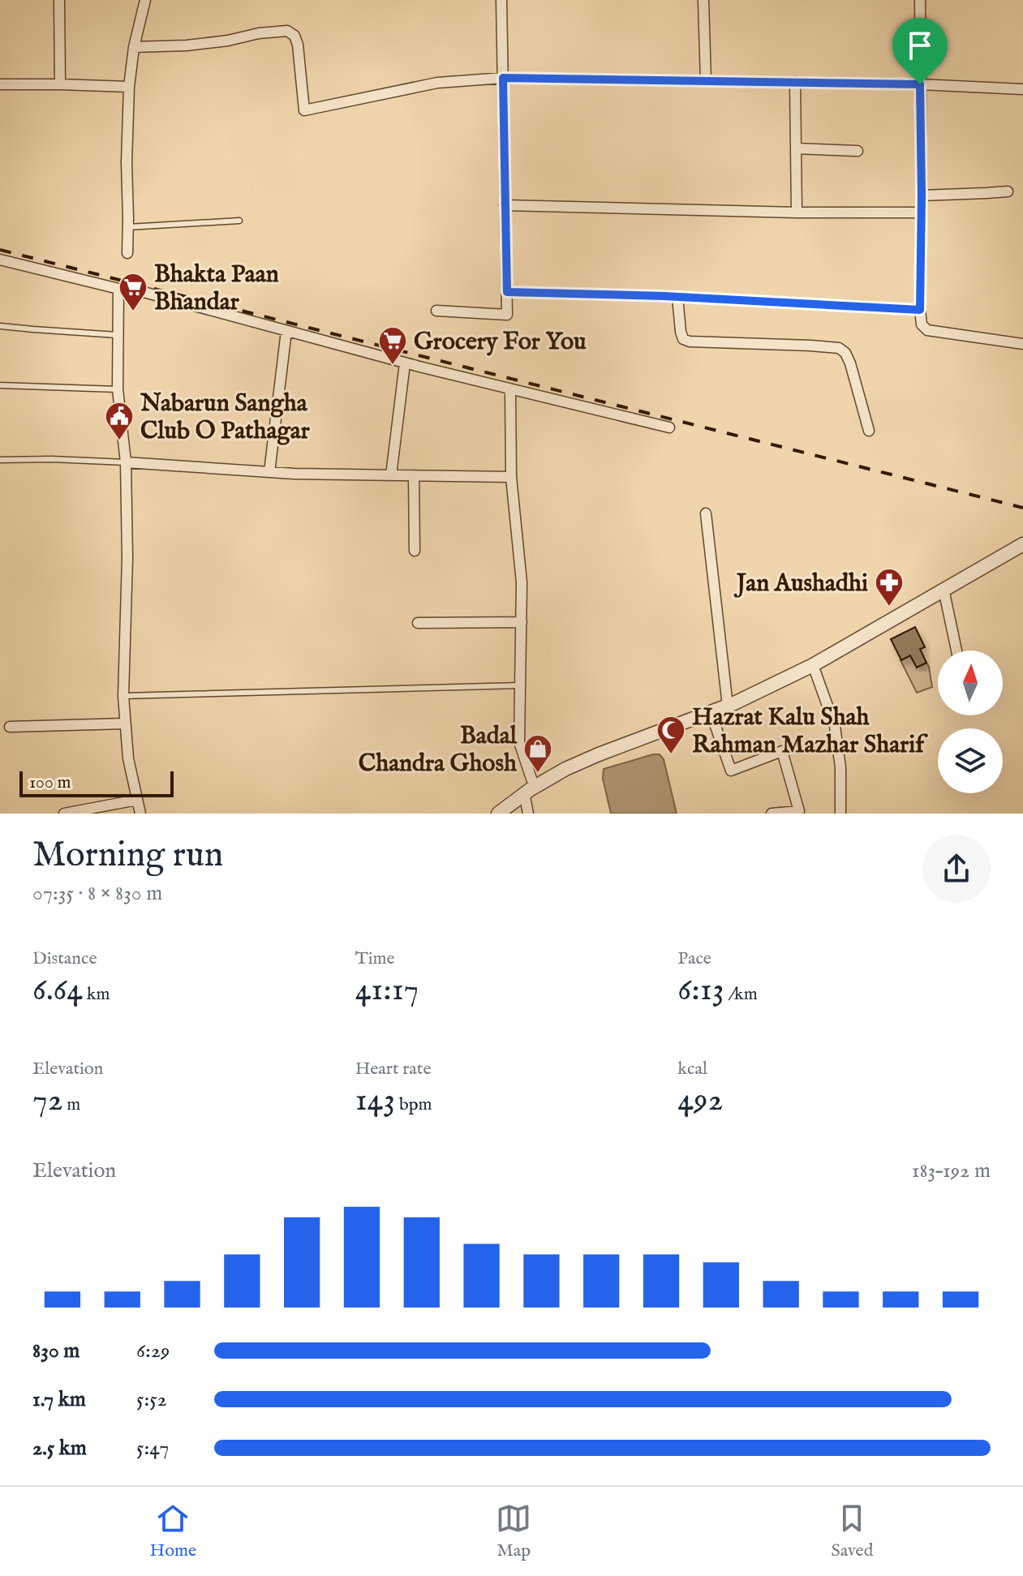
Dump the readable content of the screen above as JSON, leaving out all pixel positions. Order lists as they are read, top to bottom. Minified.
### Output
{"places":{"supermarket":["Bhakta Paan Bhandar","Grocery For You"],"public building":["Nabarun Sangha Club O Pathagar"],"pharmacy":["Jan Aushadhi"],"mosque":["Hazrat Kalu Shah Rahman Mazhar Sharif"],"shop":["Badal Chandra Ghosh"]},"scale_bar":"100 m","north":"top","page":{"scale":"100 m","heading":["Morning run","07:35 · 8 × 830 m"],"stats":[["Distance","6.64 km"],["Time","41:17"],["Pace","6:13 /km"],["Elevation","72 m"],["Heart rate","143 bpm"],["kcal","492"]],"chart":["Elevation","183–192 m"],"list":[{"name":"830 m","note":"6:29"},{"name":"1.7 km","note":"5:52"},{"name":"2.5 km","note":"5:47"}],"tabs":["Home","Map","Saved"]}}
